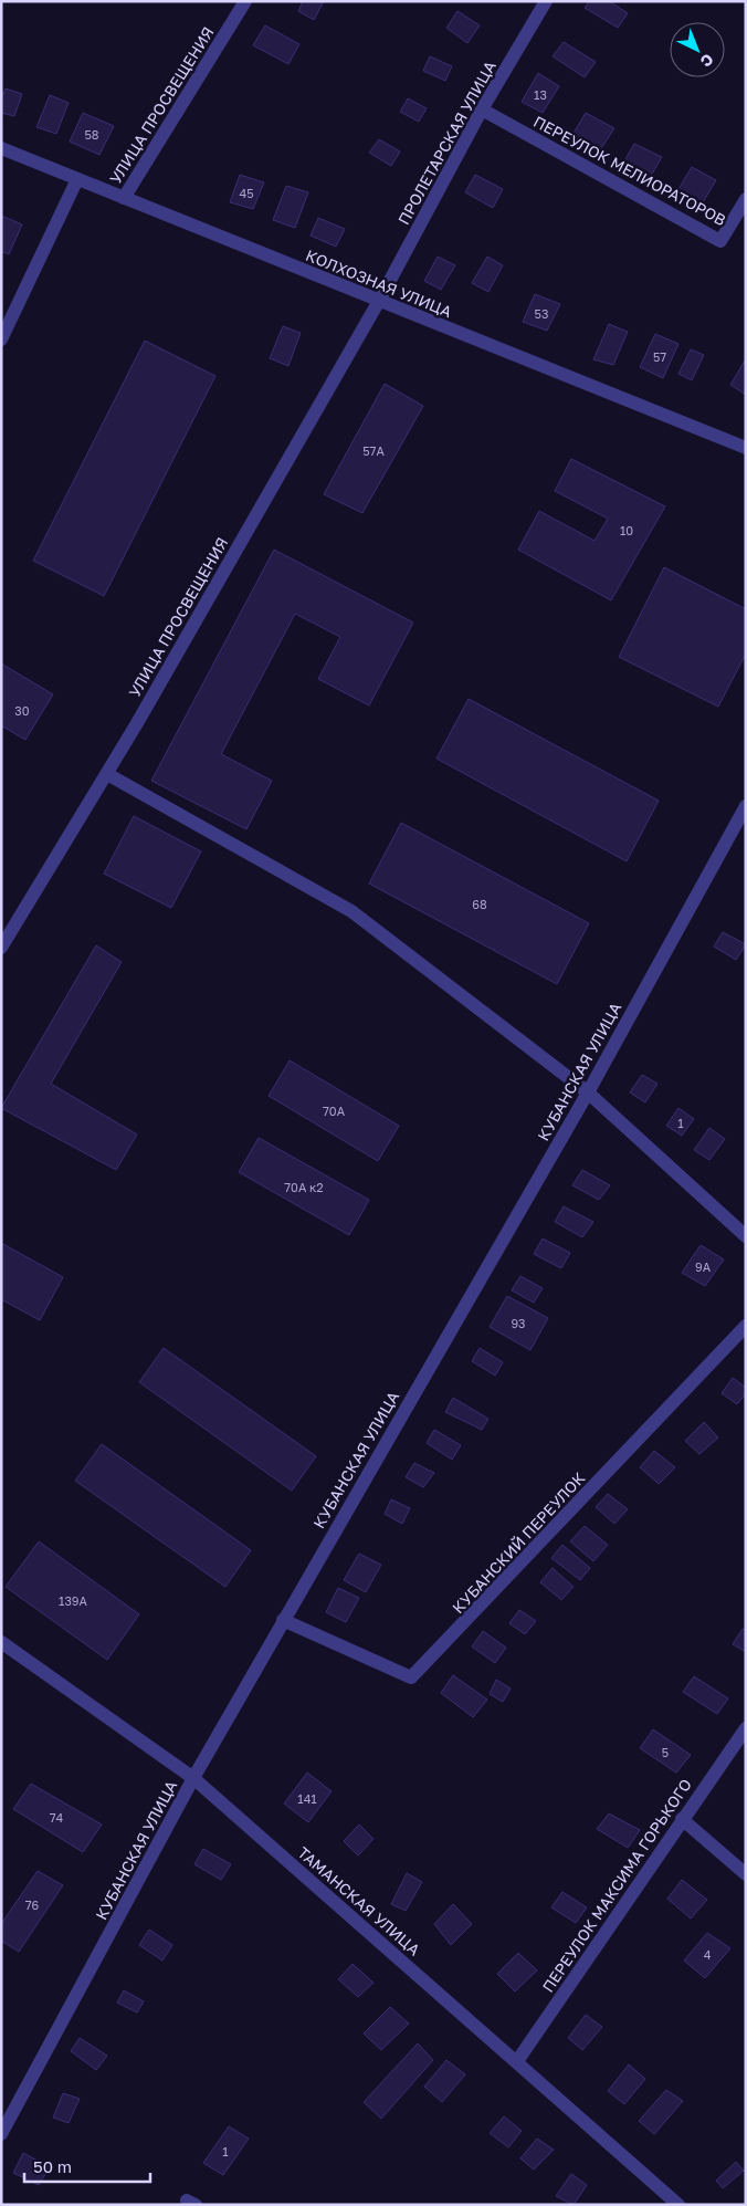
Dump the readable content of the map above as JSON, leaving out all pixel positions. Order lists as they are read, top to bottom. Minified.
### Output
{"streets":{"street":["УЛИЦА ПРОСВЕЩЕНИЯ","ПРОЛЕТАРСКАЯ УЛИЦА","ПЕРЕУЛОК МЕЛИОРАТОРОВ","КОЛХОЗНАЯ УЛИЦА","КУБАНСКАЯ УЛИЦА","КУБАНСКИЙ ПЕРЕУЛОК","ПЕРЕУЛОК МАКСИМА ГОРЬКОГО","ТАМАНСКАЯ УЛИЦА"]},"crossings":[["УЛИЦА ПРОСВЕЩЕНИЯ","ПРОЛЕТАРСКАЯ УЛИЦА"],["УЛИЦА ПРОСВЕЩЕНИЯ","КОЛХОЗНАЯ УЛИЦА"],["ПРОЛЕТАРСКАЯ УЛИЦА","ПЕРЕУЛОК МЕЛИОРАТОРОВ"],["ПРОЛЕТАРСКАЯ УЛИЦА","КОЛХОЗНАЯ УЛИЦА"],["КУБАНСКАЯ УЛИЦА","КУБАНСКИЙ ПЕРЕУЛОК"],["КУБАНСКАЯ УЛИЦА","ТАМАНСКАЯ УЛИЦА"],["ПЕРЕУЛОК МАКСИМА ГОРЬКОГО","ТАМАНСКАЯ УЛИЦА"]],"house_numbers":["13","58","45","53","57","57А","10","30","68","70А","1","70А к2","9А","93","139А","5","141","74","76","4","1"],"scale_bar":"50 m","north":"bottom right"}
